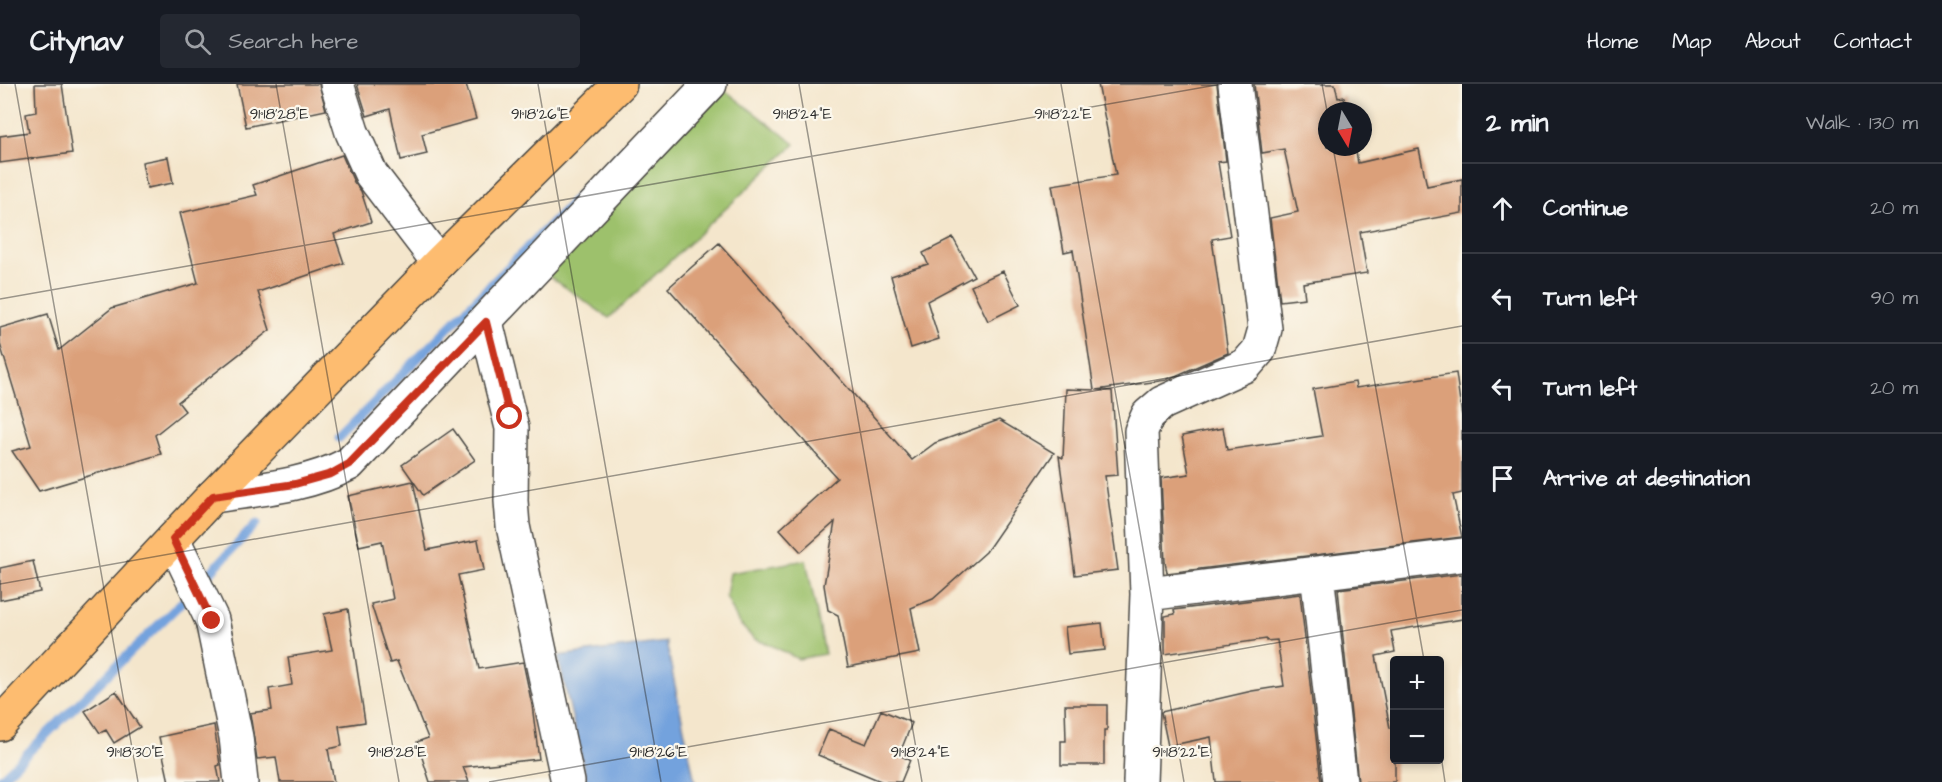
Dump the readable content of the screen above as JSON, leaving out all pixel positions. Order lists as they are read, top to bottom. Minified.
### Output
{"north":"bottom","page":{"header":"Citynav","search":"Search here","nav":["Home","Map","About","Contact"],"heading":["2 min","Walk · 130 m"],"list":[["Continue","20 m"],["Turn left","90 m"],["Turn left","20 m"],"Arrive at destination"],"map_buttons":["+","−"]},"coordinates":["91°18'28\"E","91°18'26\"E","91°18'24\"E","91°18'22\"E","91°18'30\"E"]}
